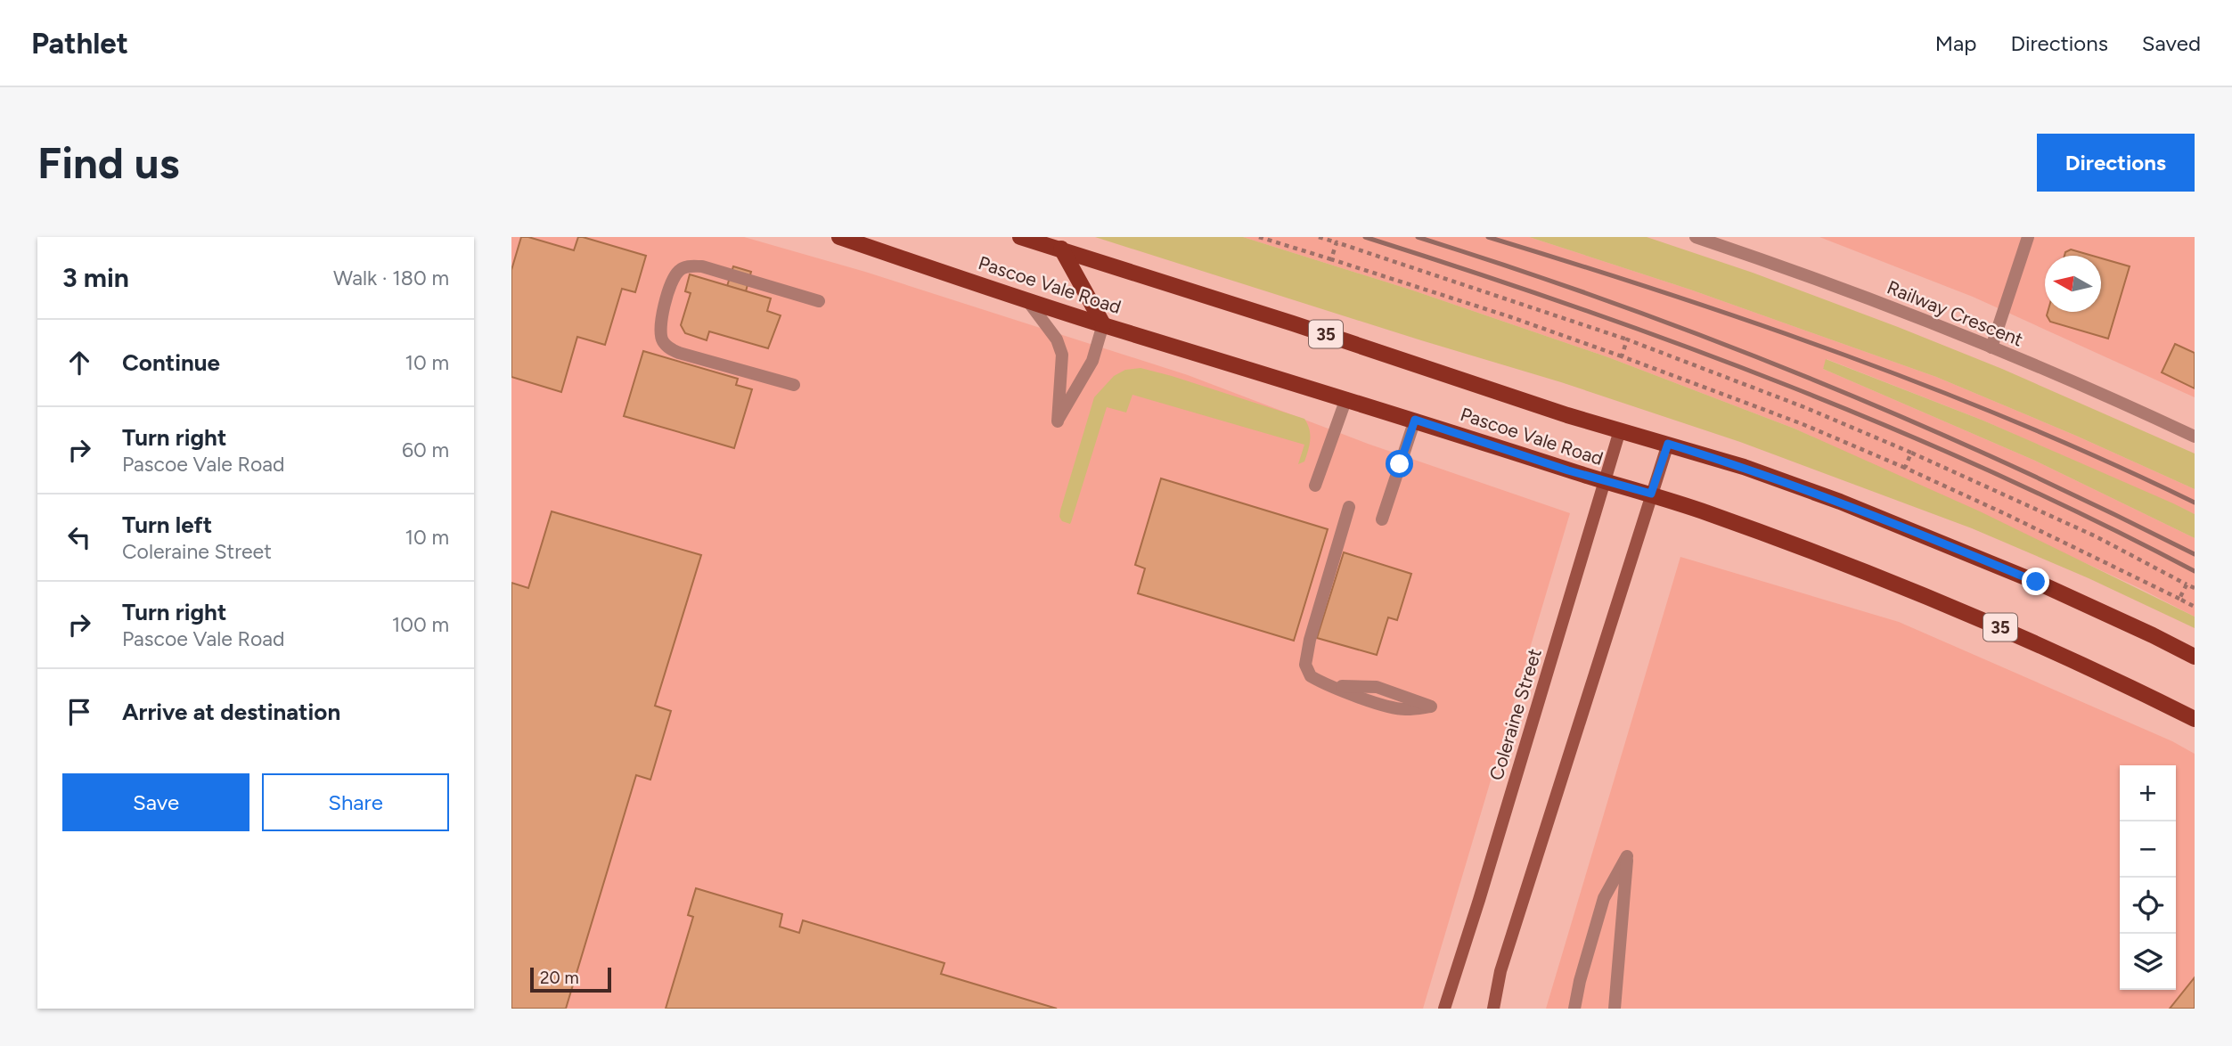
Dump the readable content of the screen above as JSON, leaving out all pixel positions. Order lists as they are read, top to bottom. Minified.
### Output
{"streets":{"main road":["Pascoe Vale Road","35"],"street":["Railway Crescent","Coleraine Street"]},"crossings":[["Pascoe Vale Road","Coleraine Street"]],"scale_bar":"20 m","north":"left","page":{"header":"Pathlet","nav":["Map","Directions","Saved"],"buttons":["Directions",["Save","Share"]],"title":"Find us","heading":["3 min","Walk · 180 m"],"list":[["Continue","10 m"],["Turn right","Pascoe Vale Road","60 m"],["Turn left","Coleraine Street","10 m"],["Turn right","Pascoe Vale Road","100 m"],"Arrive at destination"],"map_buttons":["+","−"],"scale":"20 m"}}
